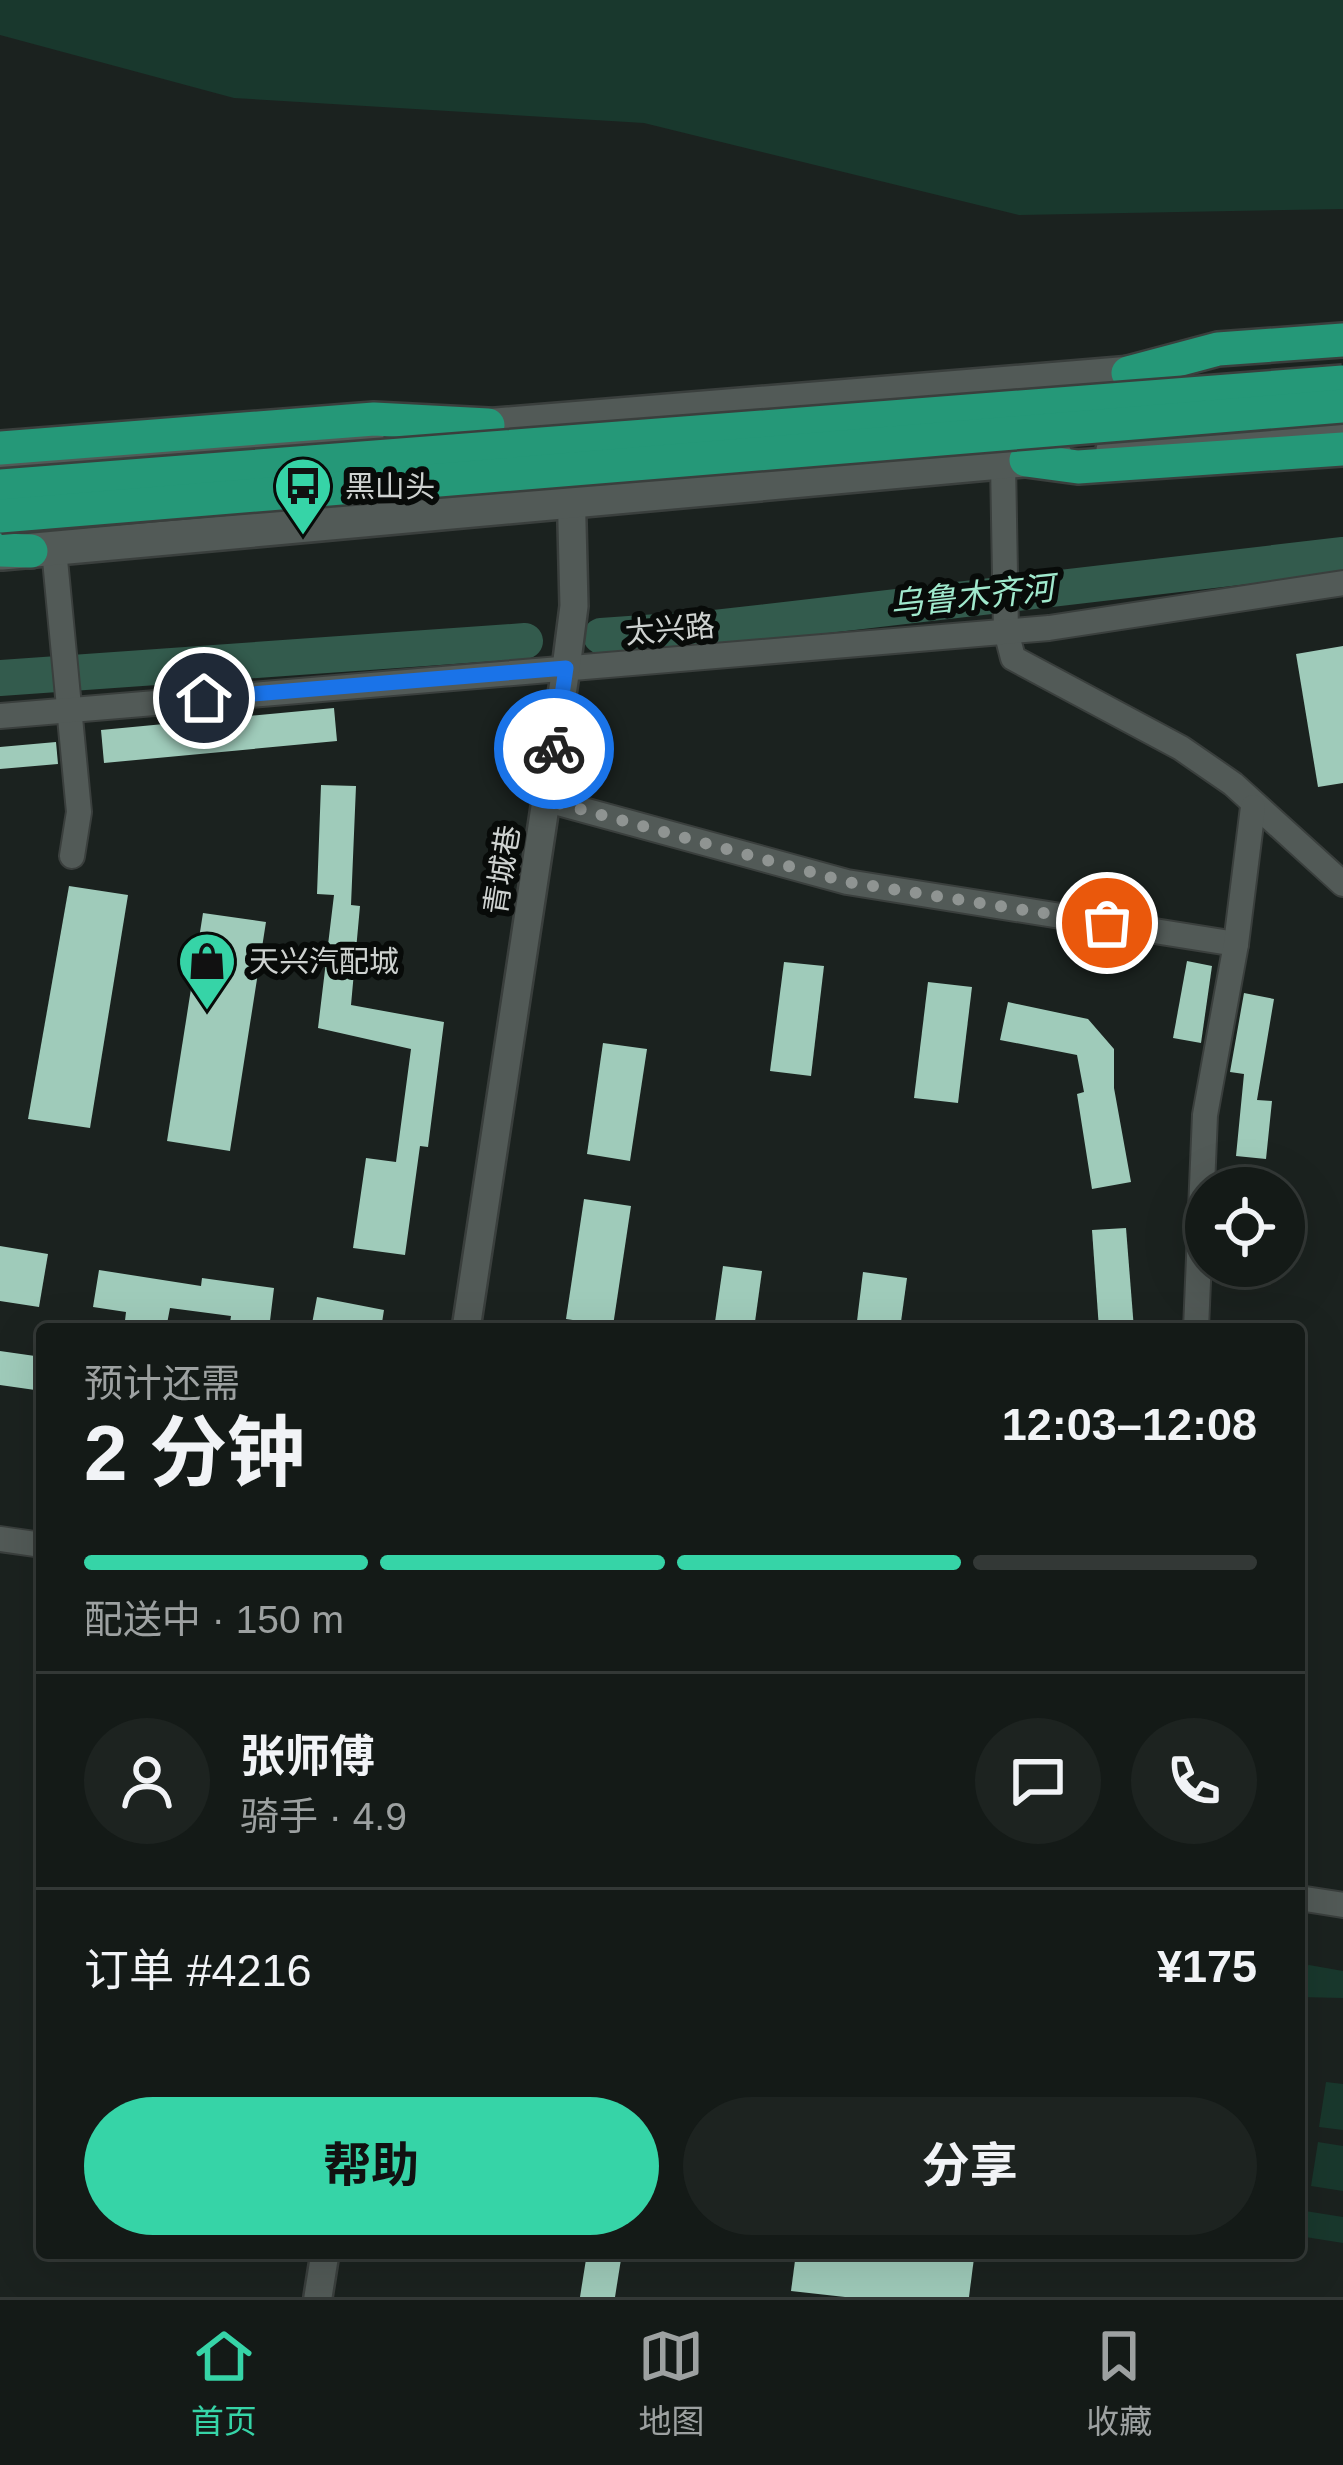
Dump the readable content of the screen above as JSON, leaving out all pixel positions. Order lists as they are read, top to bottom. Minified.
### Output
{"streets":{"street":["太兴路","青城巷"]},"crossings":[["太兴路","青城巷"]],"water":["乌鲁木齐河"],"places":{"bus stop":["黑山头"],"shop":["天兴汽配城"]},"page":{"heading":["2 分钟","预计还需","12:03–12:08"],"panel":["张师傅","骑手 · 4.9","订单 #4216","¥175"],"bar":"配送中 · 150 m","buttons":["帮助","分享"],"tabs":["首页","地图","收藏"]}}
